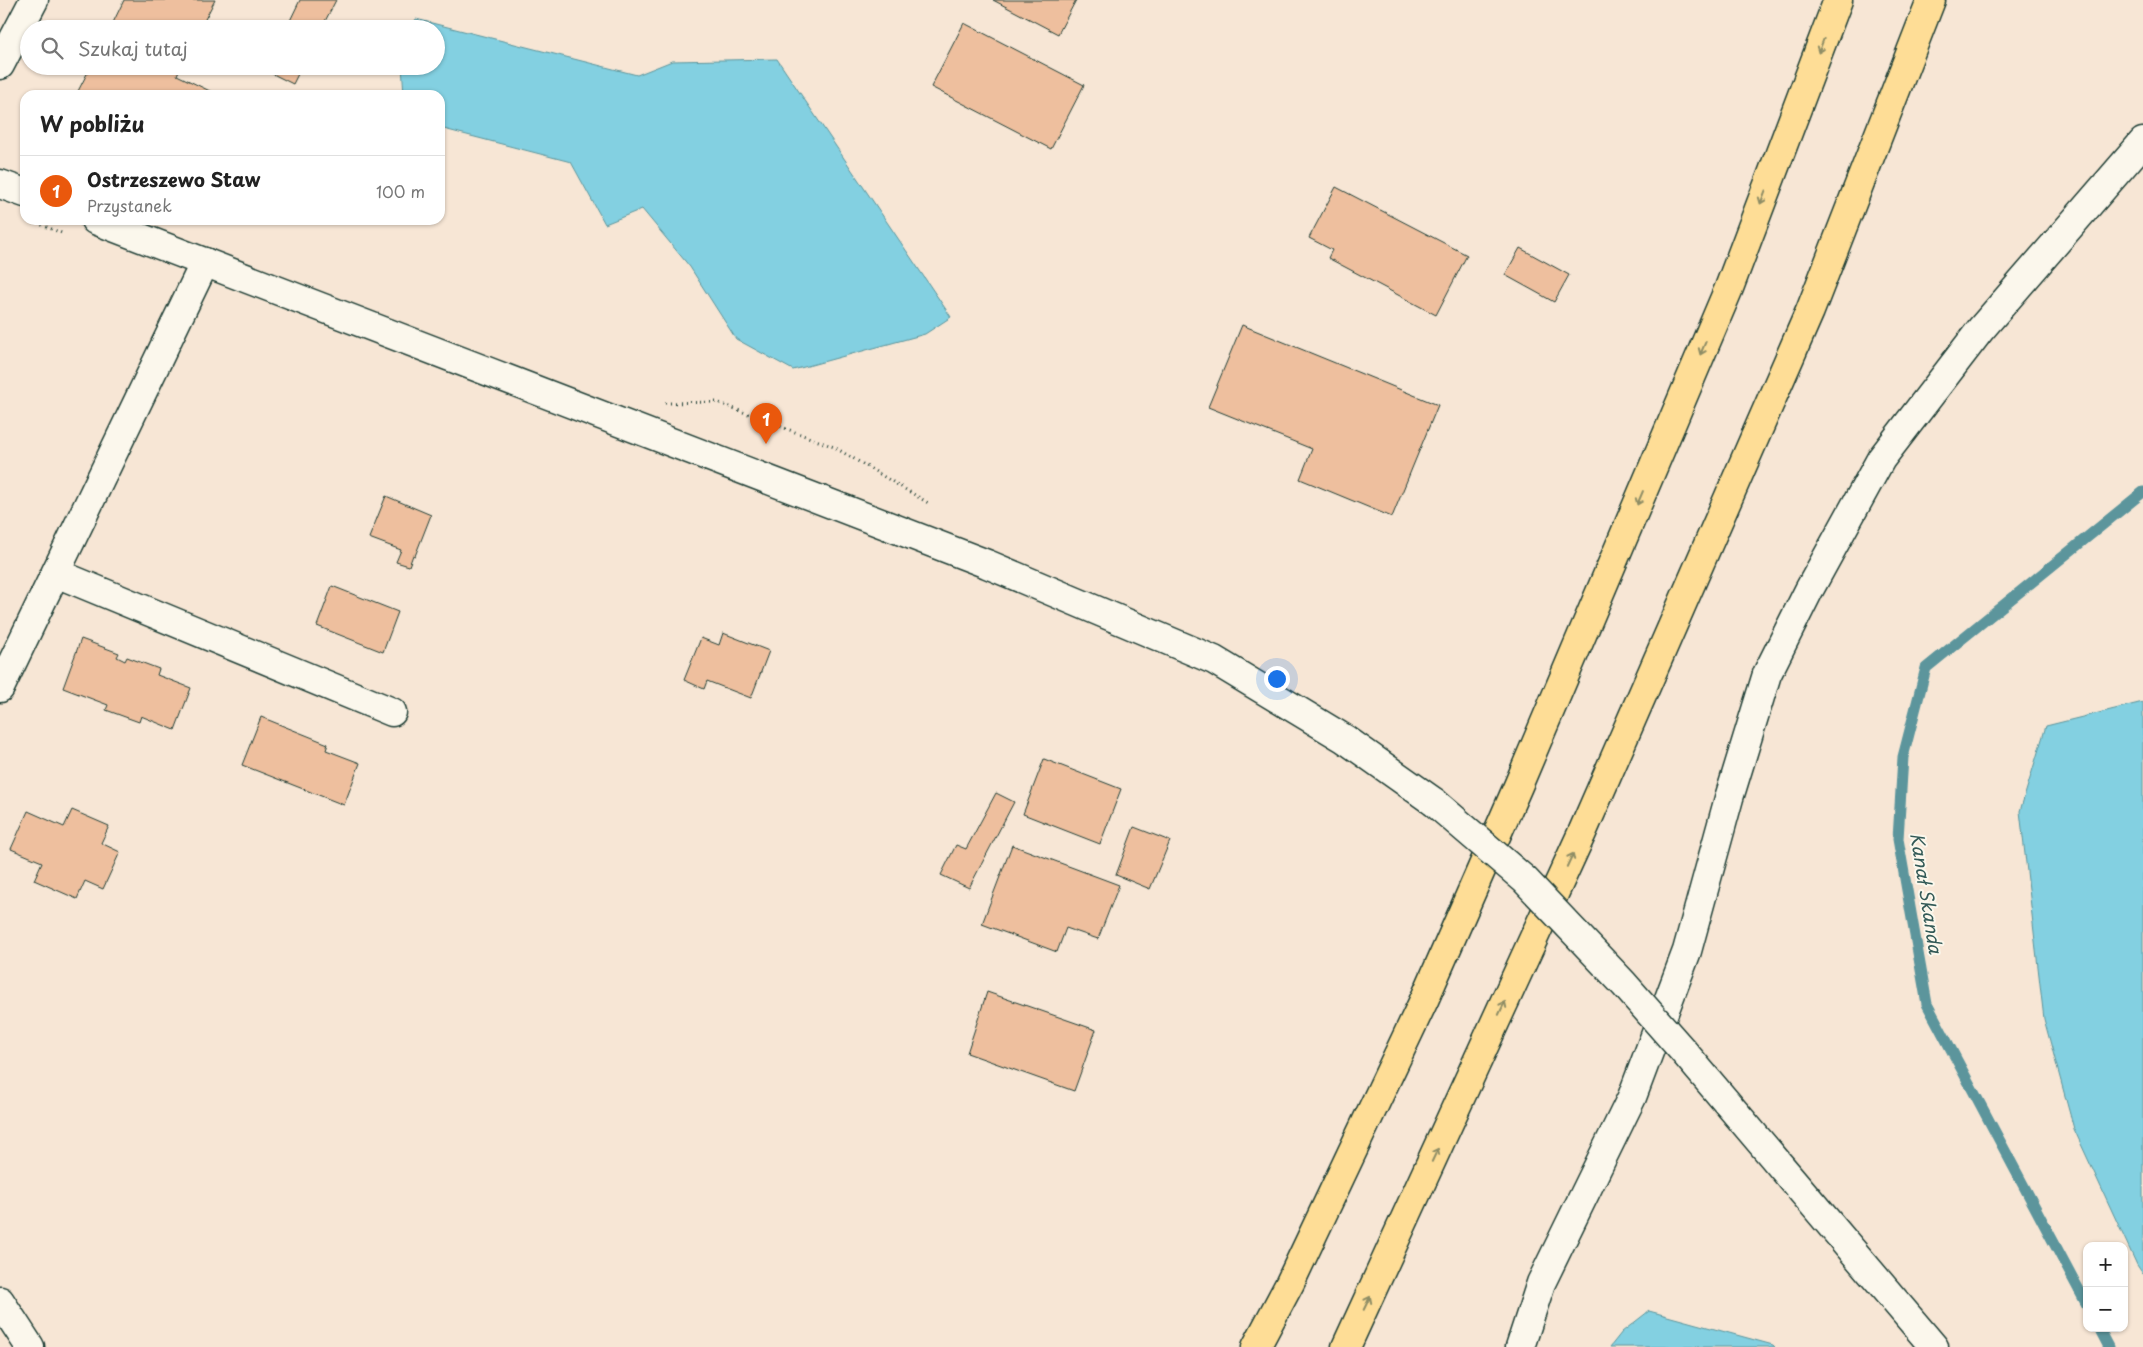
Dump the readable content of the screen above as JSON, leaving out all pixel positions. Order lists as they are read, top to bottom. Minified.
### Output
{"water":["Kanał Skanda"],"page":{"search":"Szukaj tutaj","heading":"W pobliżu","list":[{"mark":"1","name":"Ostrzeszewo Staw","note":"Przystanek","value":"100 m"}],"pins":"1","map_buttons":["+","−"]}}
